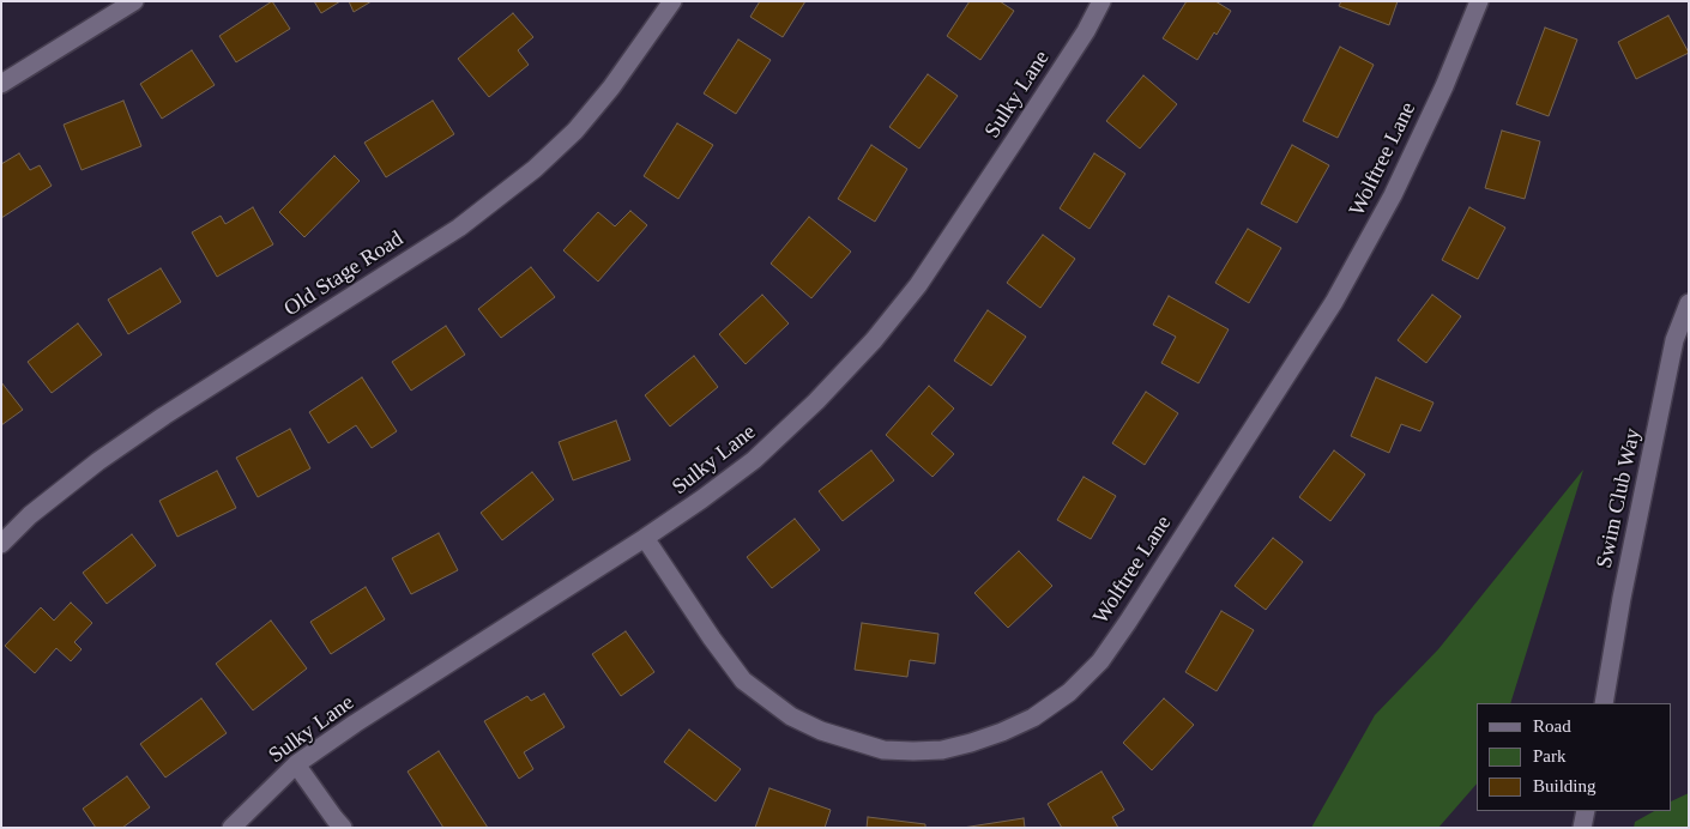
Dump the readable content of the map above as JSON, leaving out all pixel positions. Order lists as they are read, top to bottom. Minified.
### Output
{"streets":{"street":["Sulky Lane","Wolftree Lane","Old Stage Road","Swim Club Way"]},"crossings":[["Sulky Lane","Wolftree Lane"]],"legend":["Road","Park","Building"]}
